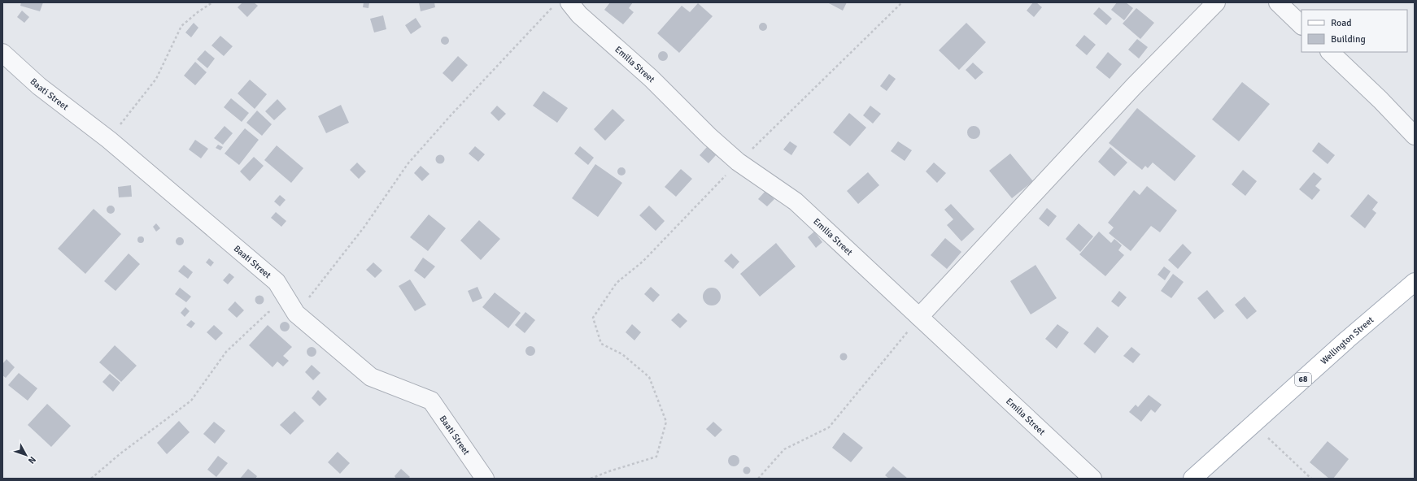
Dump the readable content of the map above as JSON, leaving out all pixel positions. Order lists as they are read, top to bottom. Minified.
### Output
{"streets":{"main road":["Wellington Street","68"],"street":["Emilia Street","Baati Street"]},"legend":["Road","Building"],"north":"bottom right"}
